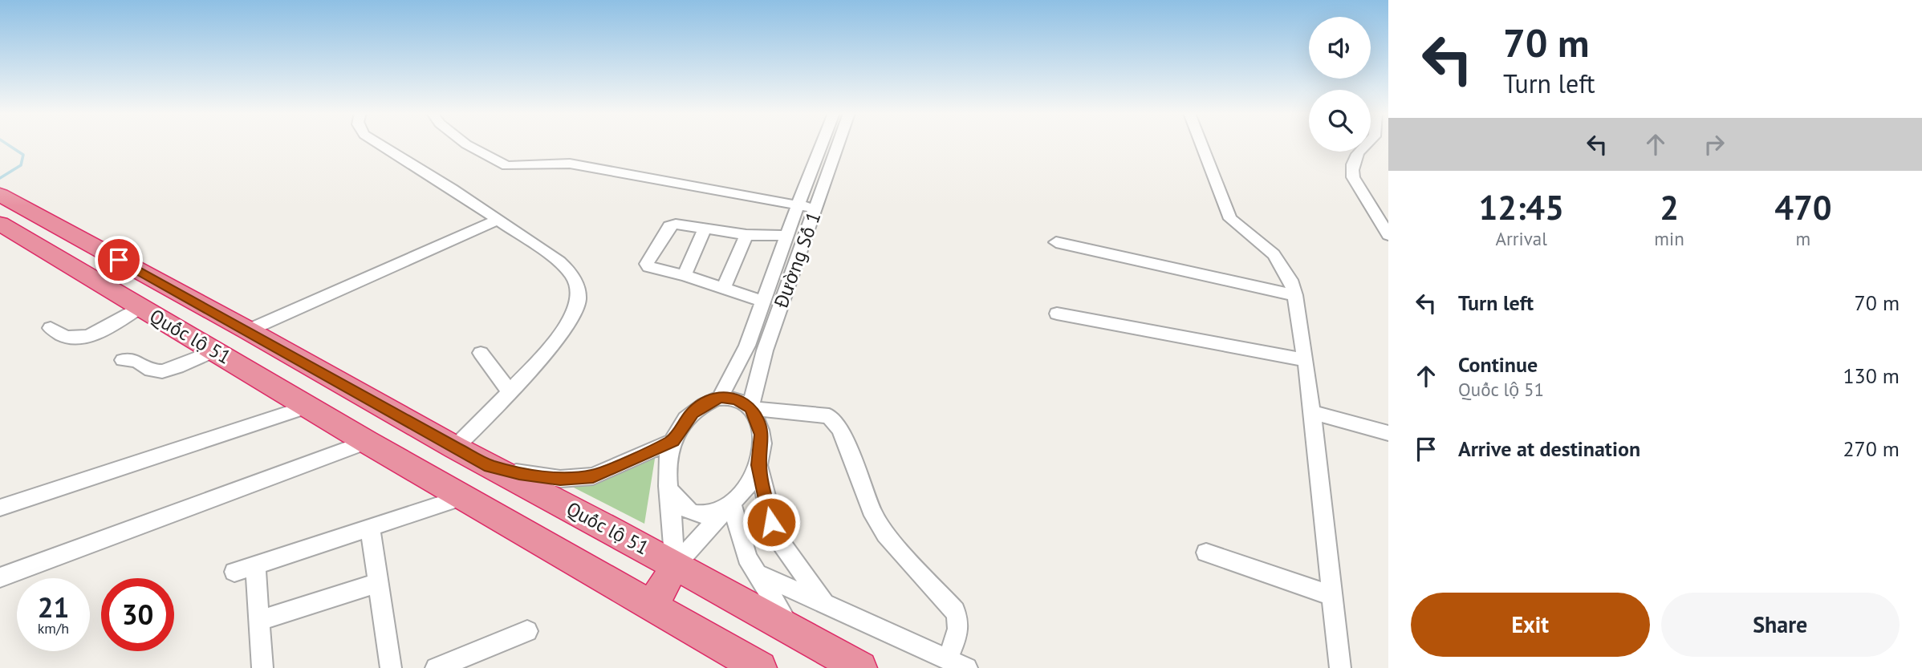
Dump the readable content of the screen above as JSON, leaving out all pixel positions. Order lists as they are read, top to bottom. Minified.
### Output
{"streets":{"highway":["Quốc lộ 51"],"street":["Đường Số 1"]},"page":{"turn":["70 m","Turn left"],"eta":["12:45","Arrival","2","min","470","m"],"list":[{"name":"Turn left","value":"70 m"},{"name":"Continue","note":"Quốc lộ 51","value":"130 m"},{"name":"Arrive at destination","value":"270 m"}],"speed":"21 km/h","limit":"30","buttons":["Exit","Share"]}}
